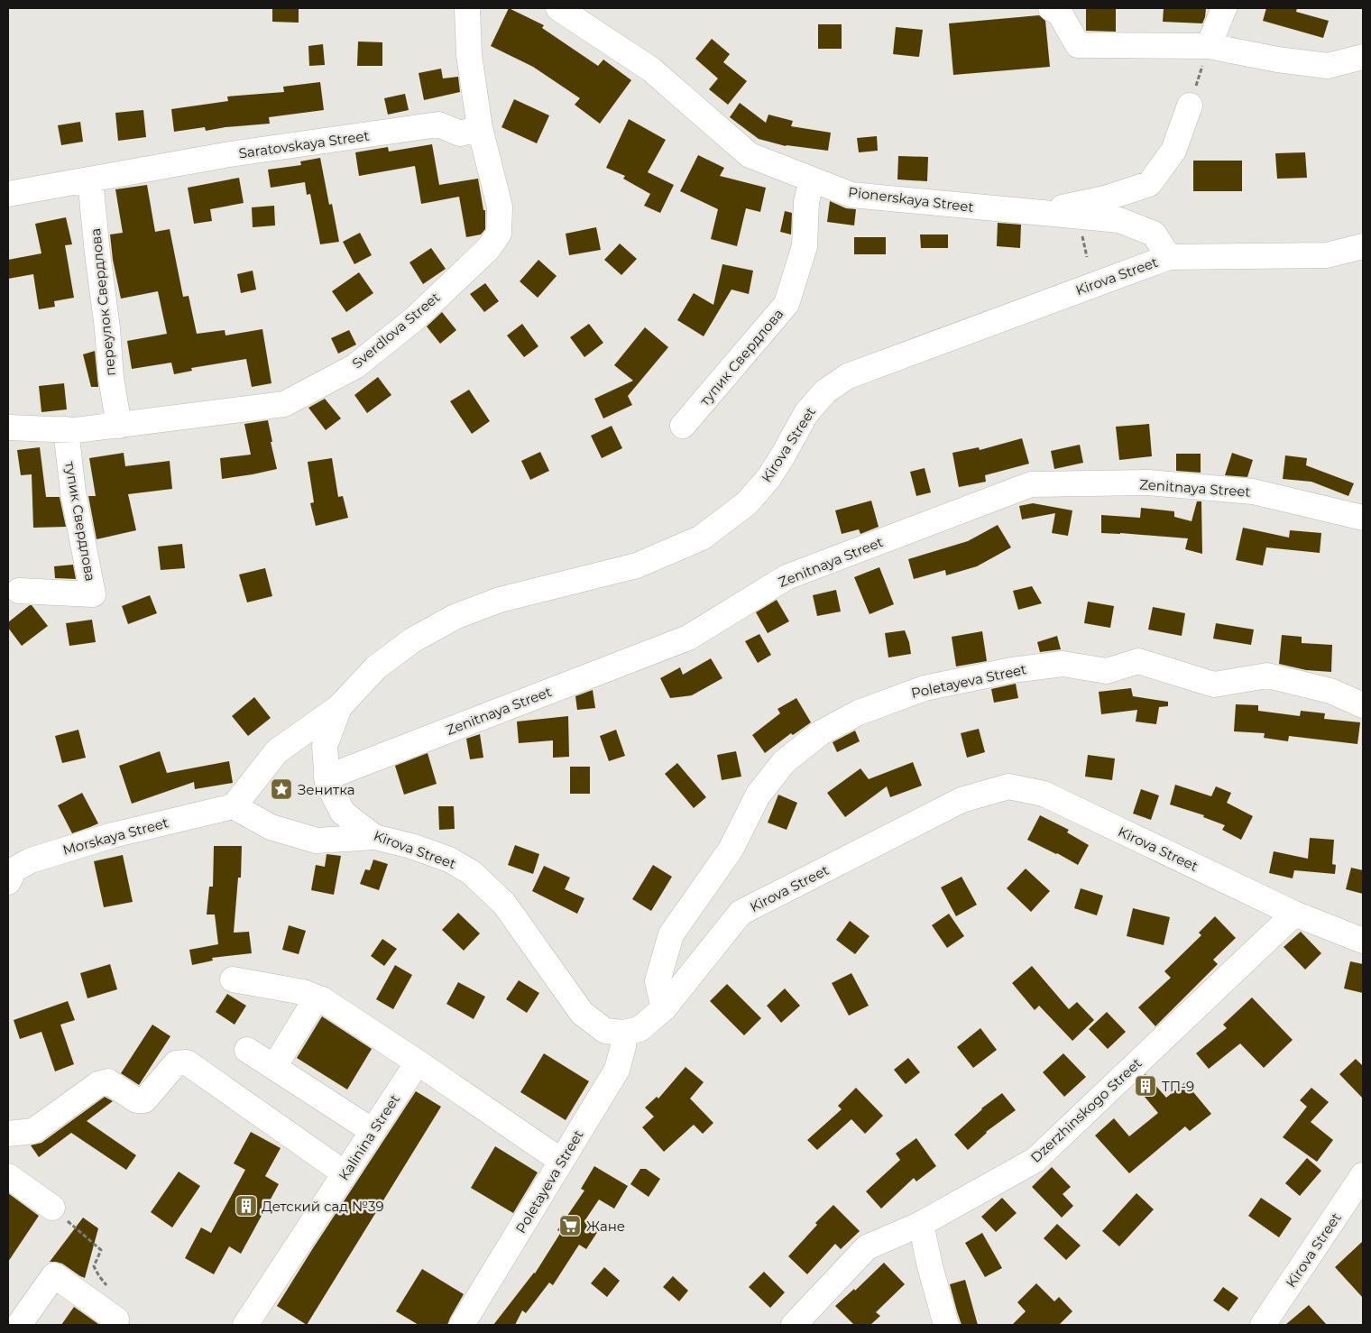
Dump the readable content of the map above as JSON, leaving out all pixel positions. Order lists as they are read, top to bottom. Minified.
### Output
{"streets":{"street":["Saratovskaya Street","Pionerskaya Street","Kirova Street","переулок Свердлова","Sverdlova Street","тупик Свердлова","Zenitnaya Street","Poletayeva Street","Morskaya Street","Dzerzhinskogo Street","Kalinina Street"]},"crossings":[["Saratovskaya Street","переулок Свердлова"],["Saratovskaya Street","Sverdlova Street"],["Pionerskaya Street","Kirova Street"],["Pionerskaya Street","тупик Свердлова"],["Kirova Street","Zenitnaya Street"],["Kirova Street","Poletayeva Street"],["Kirova Street","Dzerzhinskogo Street"],["переулок Свердлова","Sverdlova Street"],["Sverdlova Street","тупик Свердлова"]],"places":{"place":["Зенитка"],"building":["ТП-9","Детский сад №39"],"supermarket":["Жане"]}}
